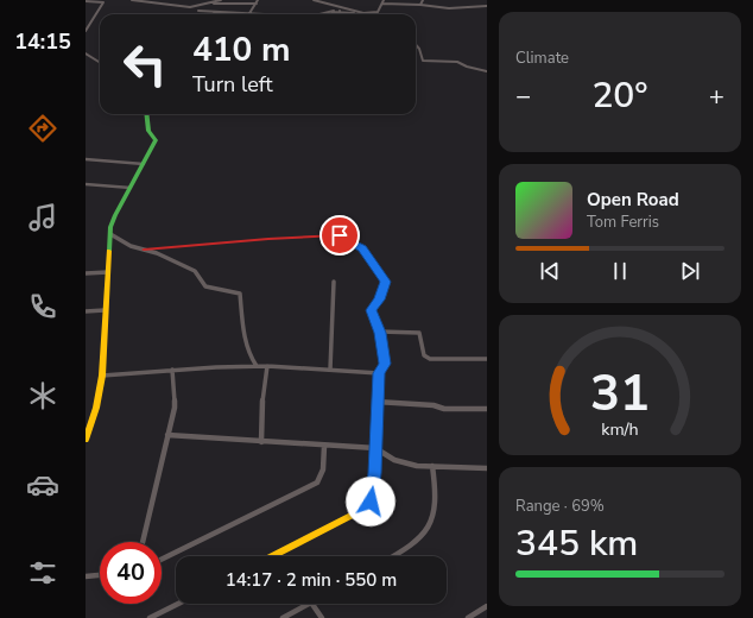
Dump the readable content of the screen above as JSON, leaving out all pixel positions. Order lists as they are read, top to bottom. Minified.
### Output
{"page":{"tabs":"14:15","tile":["Climate",["Range · 69%","345 km"]],"turn":["410 m","Turn left"],"heat":["−","20°","+"],"song":["Open Road","Tom Ferris"],"limit":"40","trip":"14:17 · 2 min · 550 m","gauge":["31","km/h"]}}
